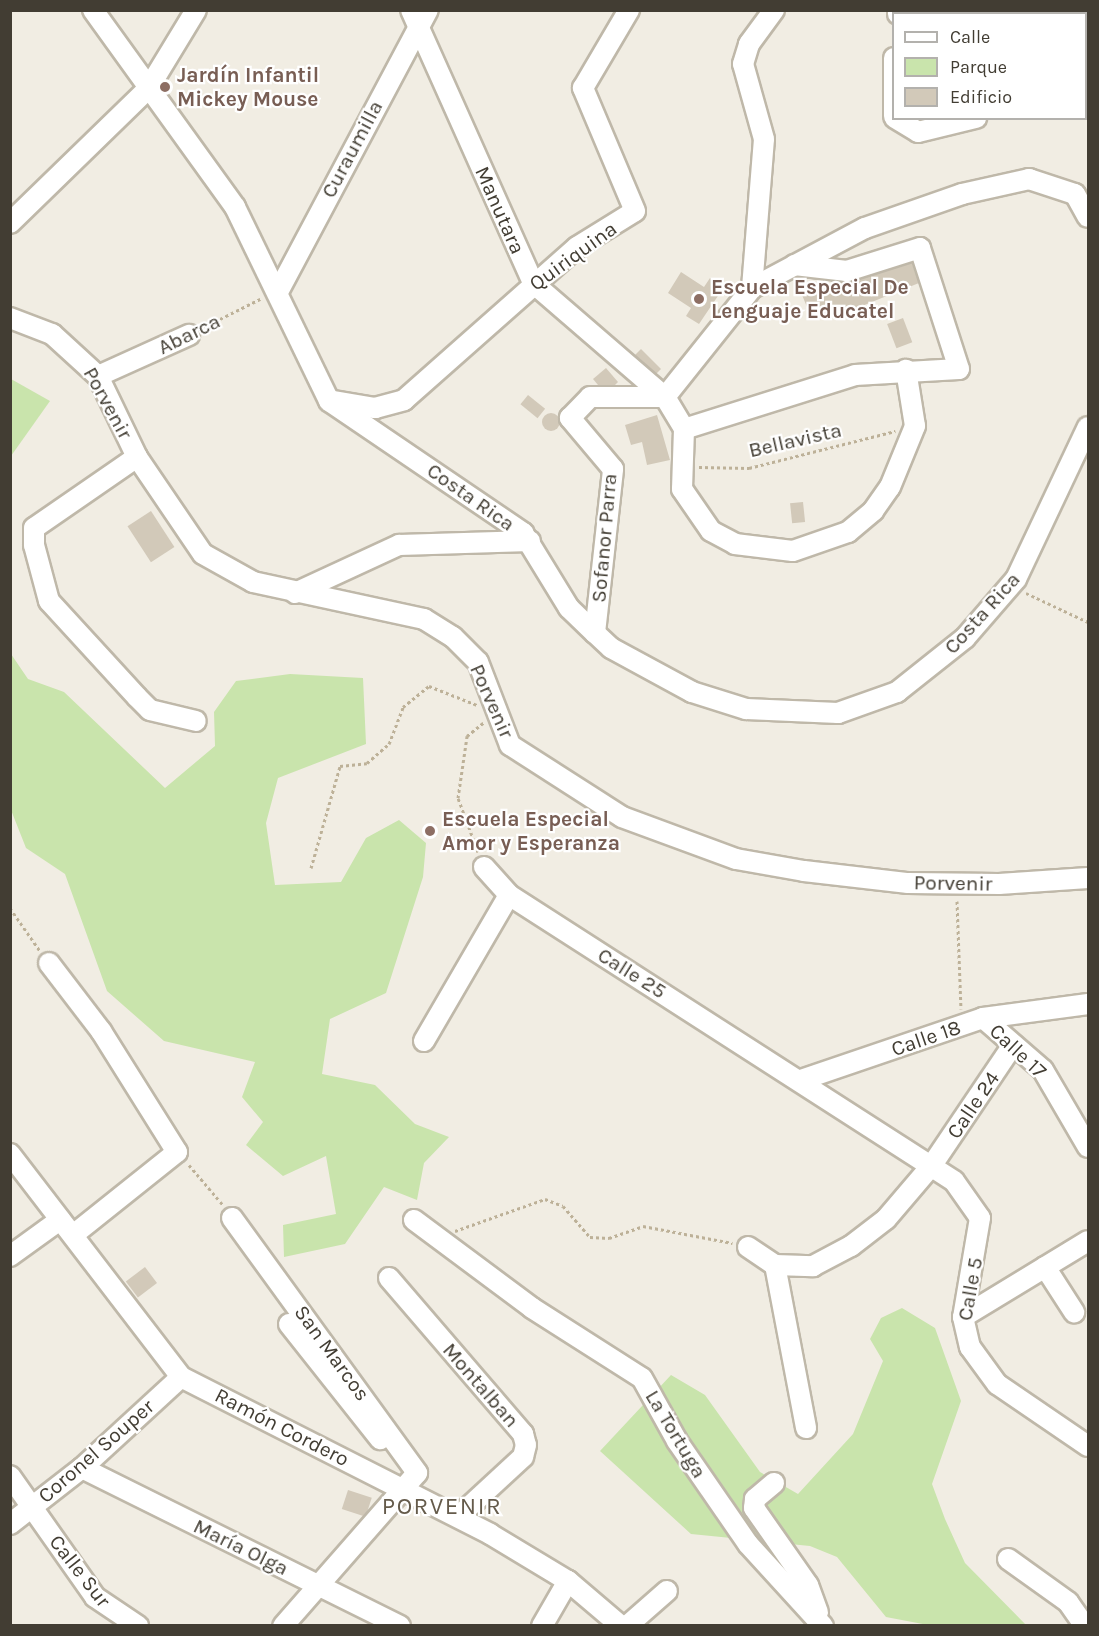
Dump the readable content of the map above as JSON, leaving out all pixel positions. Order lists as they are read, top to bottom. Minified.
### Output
{"streets":{"street":["Curaumilla","Manutara","Quiriquina","Abarca","Porvenir","Costa Rica","Sofanor Parra","Calle 25","Calle 18","Calle 17","Calle 24","Calle 5","San Marcos","Montalban","Ramón Cordero","La Tortuga","Coronel Souper","María Olga","Calle Sur"],"path":["Bellavista"]},"crossings":[["Curaumilla","Manutara"],["Curaumilla","Abarca"],["Manutara","Quiriquina"],["Manutara","Sofanor Parra"],["Quiriquina","Costa Rica"],["Abarca","Porvenir"],["Costa Rica","Sofanor Parra"],["Calle 25","Calle 18"],["Calle 25","Calle 24"],["Calle 25","Calle 5"],["Calle 18","Calle 17"],["Calle 17","Calle 24"],["Calle 24","Calle 5"],["San Marcos","Ramón Cordero"],["Montalban","Ramón Cordero"],["Ramón Cordero","Coronel Souper"],["Coronel Souper","María Olga"],["Coronel Souper","Calle Sur"]],"districts":["PORVENIR"],"places":["Jardín Infantil Mickey Mouse","Escuela Especial De Lenguaje Educatel","Escuela Especial Amor y Esperanza"],"legend":["Calle","Parque","Edificio"]}
